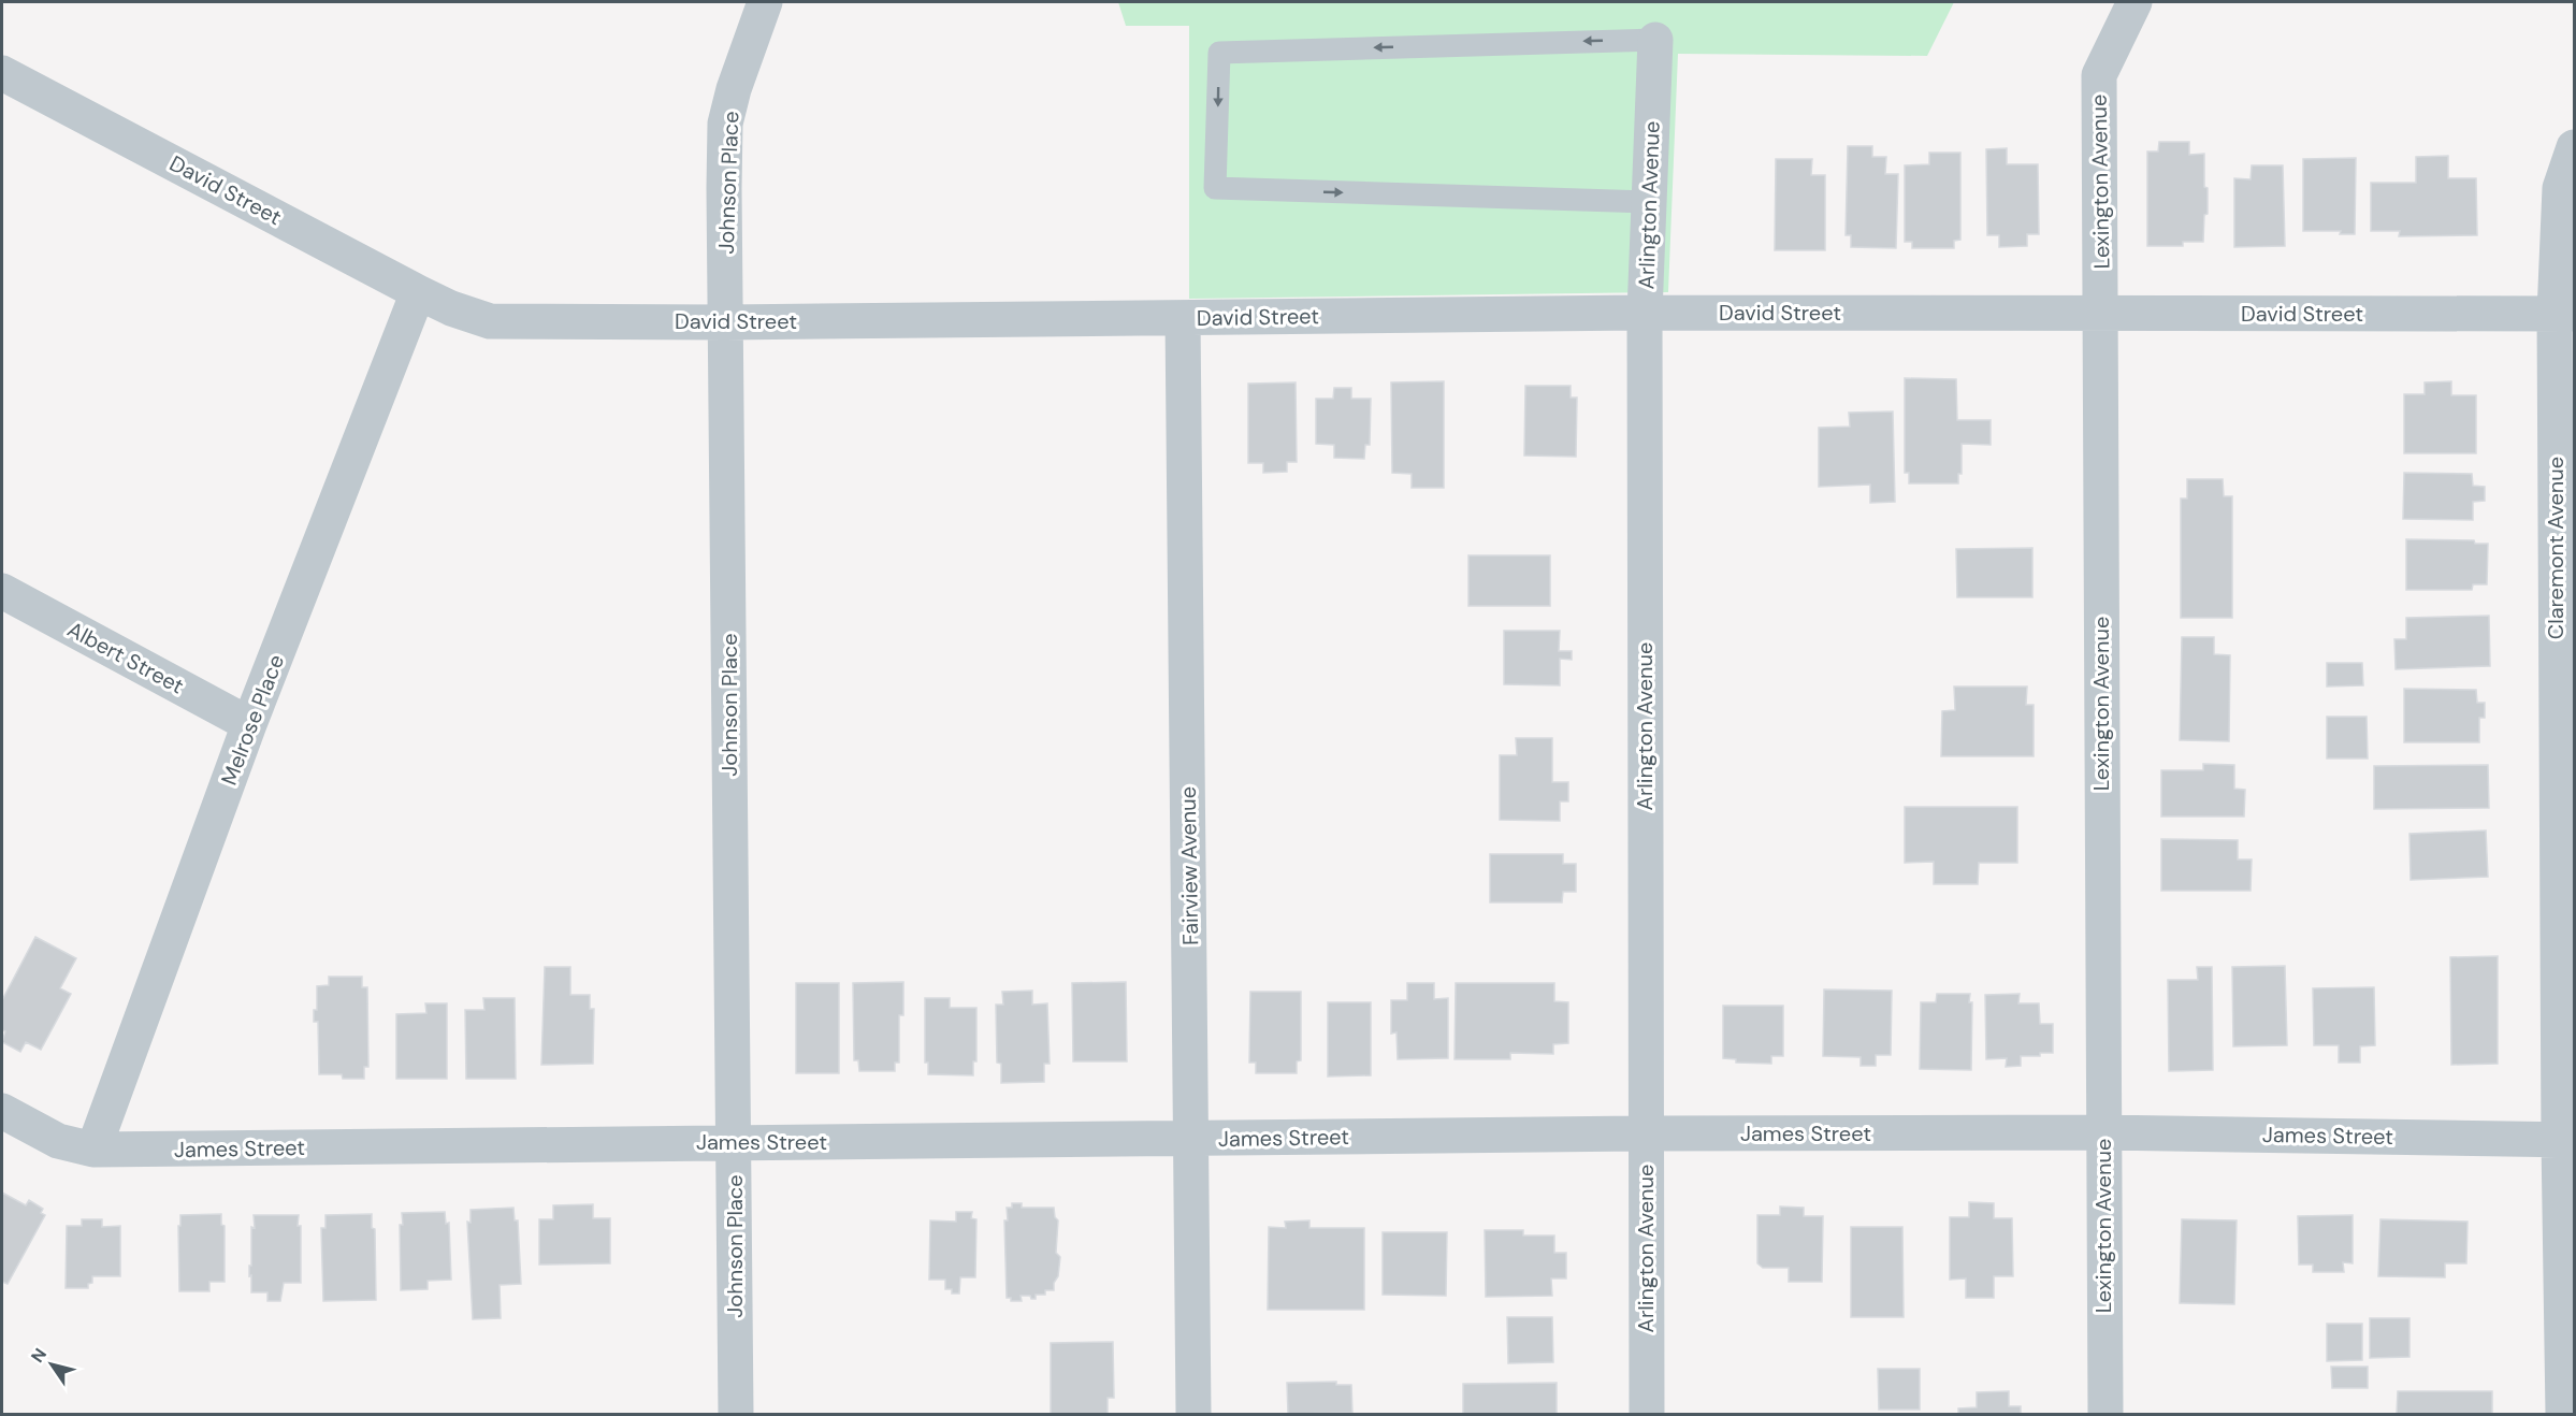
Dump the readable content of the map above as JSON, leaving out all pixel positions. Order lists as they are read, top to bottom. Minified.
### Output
{"streets":{"street":["Lexington Avenue","Johnson Place","David Street","Arlington Avenue","Claremont Avenue","Albert Street","Melrose Place","Fairview Avenue","James Street"]},"crossings":[["Lexington Avenue","David Street"],["Lexington Avenue","James Street"],["Johnson Place","David Street"],["Johnson Place","James Street"],["David Street","Arlington Avenue"],["David Street","Claremont Avenue"],["David Street","Melrose Place"],["David Street","Fairview Avenue"],["Arlington Avenue","James Street"],["Claremont Avenue","James Street"],["Albert Street","Melrose Place"],["Melrose Place","James Street"],["Fairview Avenue","James Street"]],"north":"top left"}
